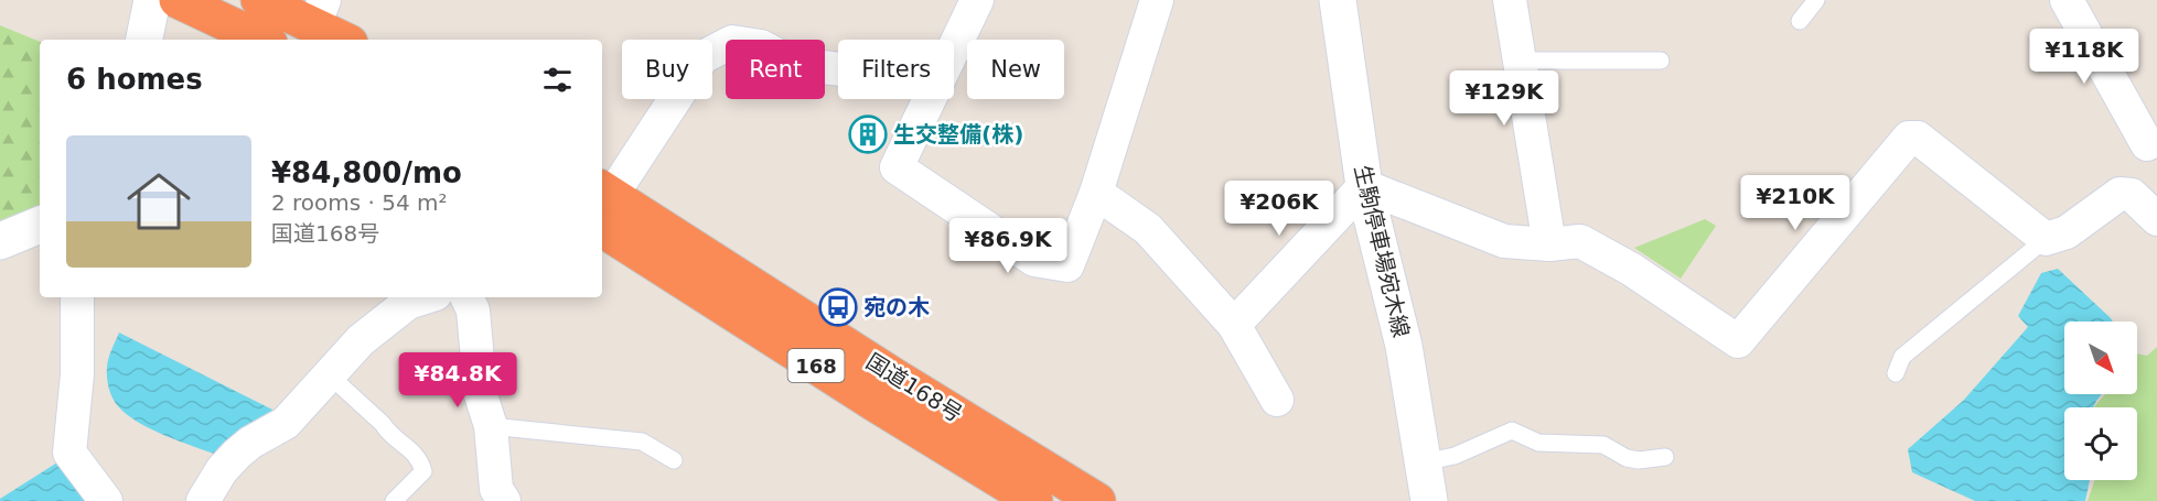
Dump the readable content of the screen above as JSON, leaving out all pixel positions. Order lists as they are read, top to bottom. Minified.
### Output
{"streets":{"highway":["168","国道168号"],"main road":["生駒停車場宛木線"]},"places":{"building":["生交整備(株)"],"bus stop":["宛の木"]},"north":"bottom right","page":{"price":["¥118K","¥129K","¥210K","¥206K","¥86.9K","¥84.8K"],"chip":["Buy","Rent","Filters","New"],"heading":"6 homes","list":[{"name":"¥84,800/mo","note":"2 rooms · 54 m² · 国道168号"}]}}
